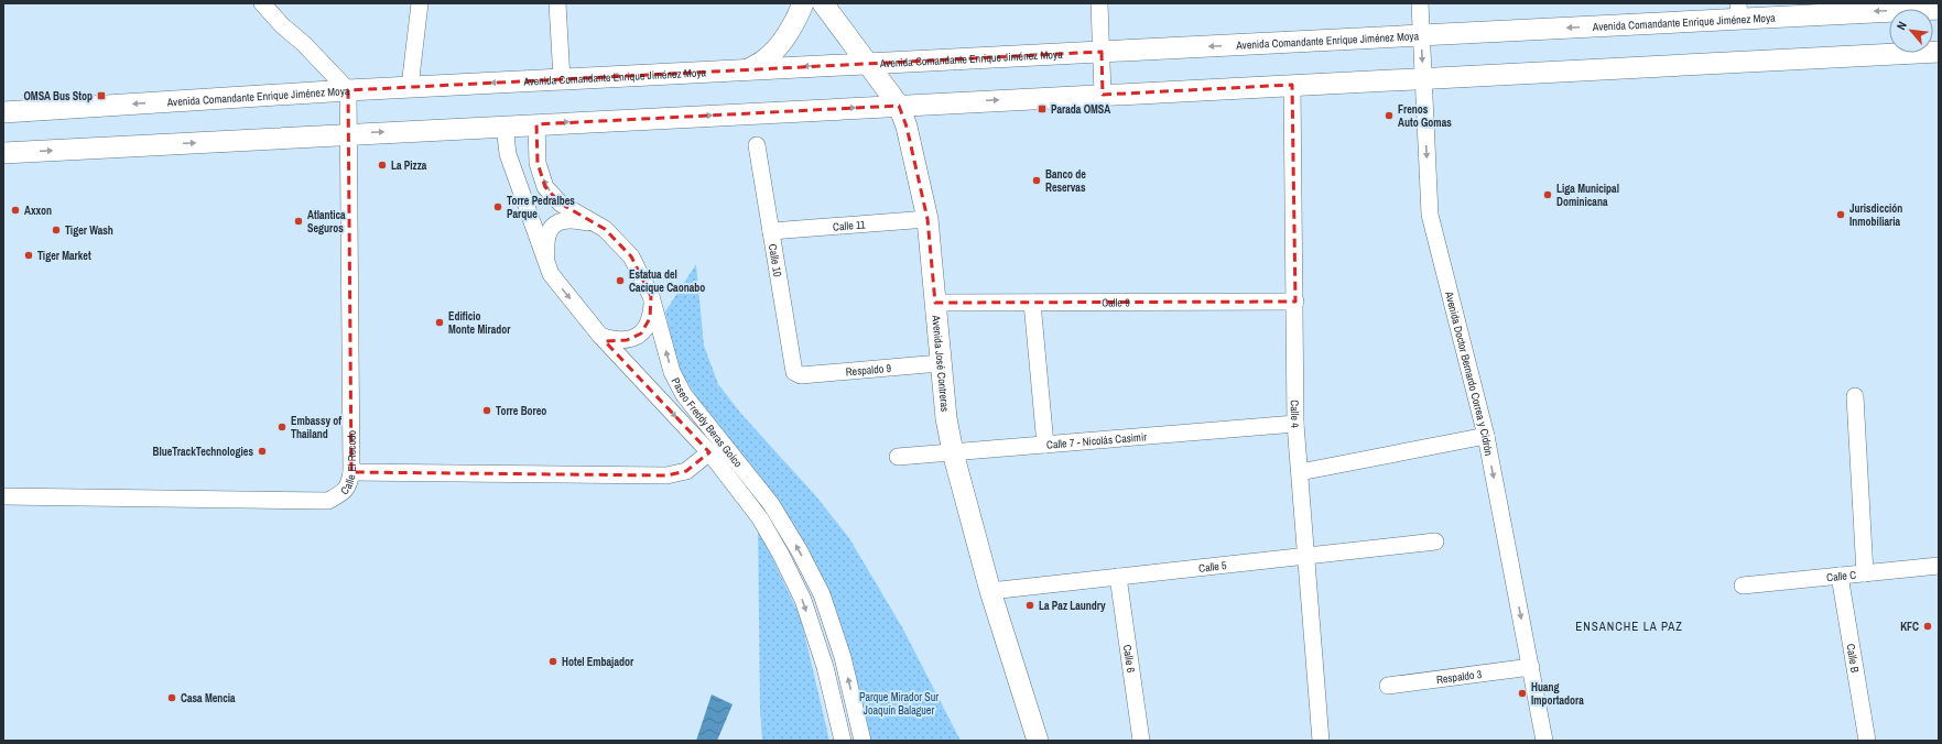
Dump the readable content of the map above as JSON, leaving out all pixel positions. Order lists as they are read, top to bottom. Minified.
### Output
{"streets":{"main road":["Avenida Comandante Enrique Jiménez Moya","Avenida José Contreras"],"street":["Calle 11","Calle 10","Calle 9","Respaldo 9","Avenida Doctor Bernardo Correa y Cidrón","Calle 4","Paseo Freddy Beras Goico","Calle 7 - Nicolás Casimir","Calle El Recodo","Calle 5","Calle C","Calle 6","Calle B","Respaldo 3"]},"crossings":[["Avenida Comandante Enrique Jiménez Moya","Avenida José Contreras"],["Avenida Comandante Enrique Jiménez Moya","Avenida Doctor Bernardo Correa y Cidrón"],["Avenida Comandante Enrique Jiménez Moya","Calle El Recodo"],["Calle 11","Calle 10"],["Calle 11","Avenida José Contreras"],["Calle 10","Respaldo 9"],["Calle 9","Avenida José Contreras"],["Calle 9","Calle 4"],["Avenida José Contreras","Respaldo 9"],["Avenida José Contreras","Calle 7 - Nicolás Casimir"],["Avenida José Contreras","Calle 5"],["Avenida Doctor Bernardo Correa y Cidrón","Respaldo 3"],["Calle 4","Calle 7 - Nicolás Casimir"],["Calle 4","Calle 5"],["Calle 5","Calle 6"],["Calle C","Calle B"]],"one_way":["Avenida Doctor Bernardo Correa y Cidrón"],"districts":["ENSANCHE LA PAZ"],"parks":["Parque Mirador Sur Joaquín Balaguer"],"places":{"transit":["OMSA Bus Stop","Parada OMSA"],"other":["Frenos Auto Gomas","La Pizza","Banco de Reservas","Liga Municipal Dominicana","Torre Pedralbes Parque","Axxon","Jurisdicción Inmobiliaria","Atlantica Seguros","Tiger Wash","Tiger Market","Estatua del Cacique Caonabo","Edificio Monte Mirador","Torre Boreo","Embassy of Thailand","BlueTrackTechnologies","La Paz Laundry","KFC","Hotel Embajador","Huang Importadora","Casa Mencia"]},"north":"top left"}
